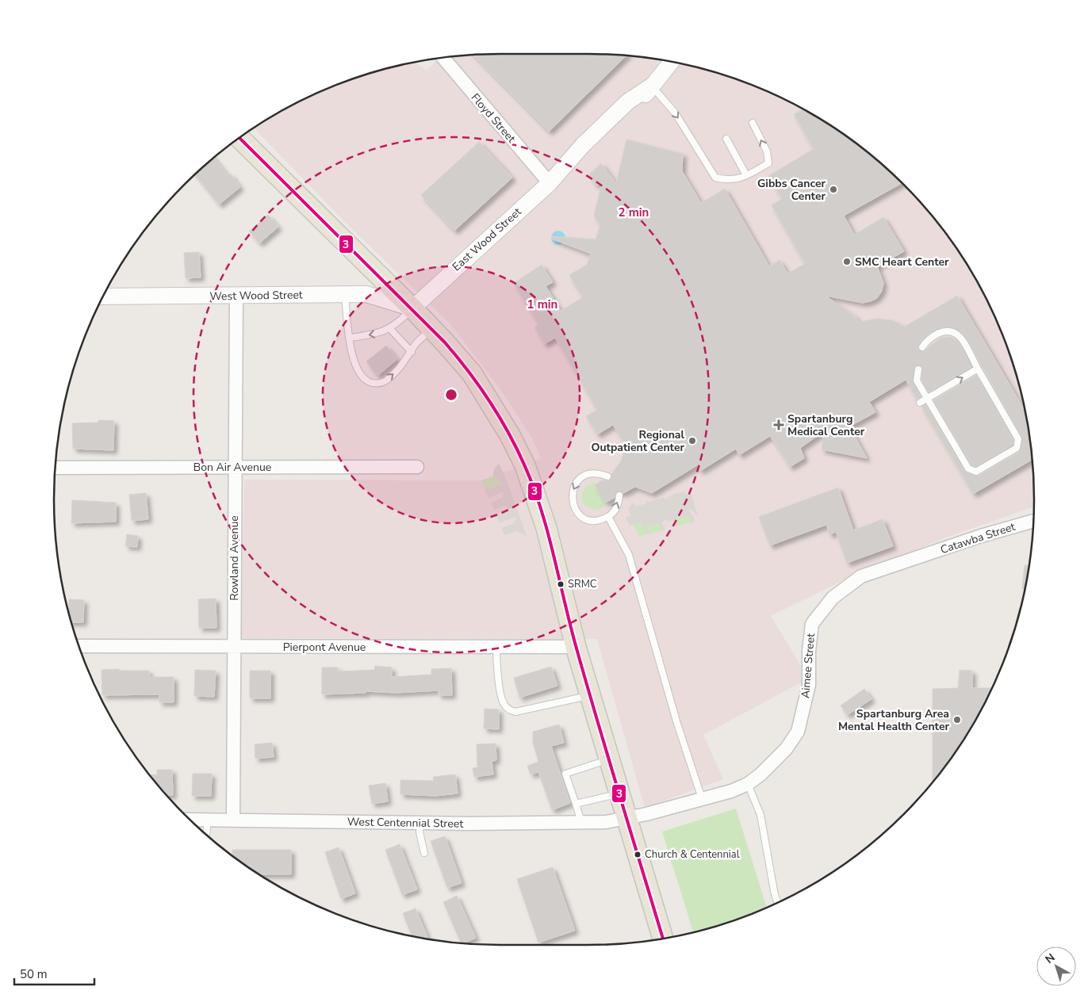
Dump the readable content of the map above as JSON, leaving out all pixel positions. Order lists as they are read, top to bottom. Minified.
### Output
{"streets":{"street":["Floyd Street","East Wood Street","West Wood Street","Bon Air Avenue","Catawba Street","Rowland Avenue","Pierpont Avenue","Aimee Street","West Centennial Street"]},"crossings":[["Floyd Street","East Wood Street"],["East Wood Street","West Wood Street"],["West Wood Street","Rowland Avenue"],["Bon Air Avenue","Rowland Avenue"],["Catawba Street","Aimee Street"],["Rowland Avenue","Pierpont Avenue"],["Rowland Avenue","West Centennial Street"],["Aimee Street","West Centennial Street"]],"places":{"other":["Gibbs Cancer Center","SMC Heart Center","Regional Outpatient Center","SRMC","Spartanburg Area Mental Health Center","Church & Centennial"],"health":["Spartanburg Medical Center"]},"lines":["transit line 3"],"scale_bar":"50 m","north":"top left","rings":["2 min","1 min"]}
